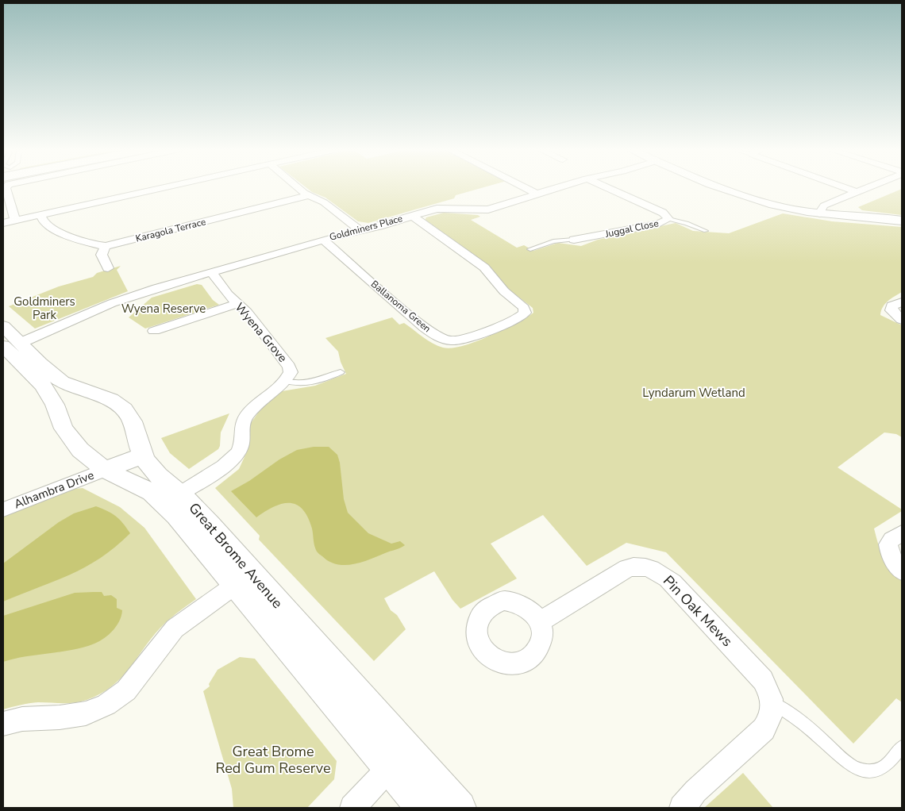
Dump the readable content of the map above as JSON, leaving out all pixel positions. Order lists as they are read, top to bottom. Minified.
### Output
{"streets":{"street":["Goldminers Place","Juggal Close","Karagola Terrace","Ballanoma Green","Wyena Grove","Alhambra Drive","Great Brome Avenue","Pin Oak Mews"]},"crossings":[["Goldminers Place","Ballanoma Green"],["Goldminers Place","Wyena Grove"],["Goldminers Place","Great Brome Avenue"],["Wyena Grove","Great Brome Avenue"],["Alhambra Drive","Great Brome Avenue"]],"parks":["Goldminers Park","Wyena Reserve","Lyndarum Wetland","Great Brome Red Gum Reserve"]}
